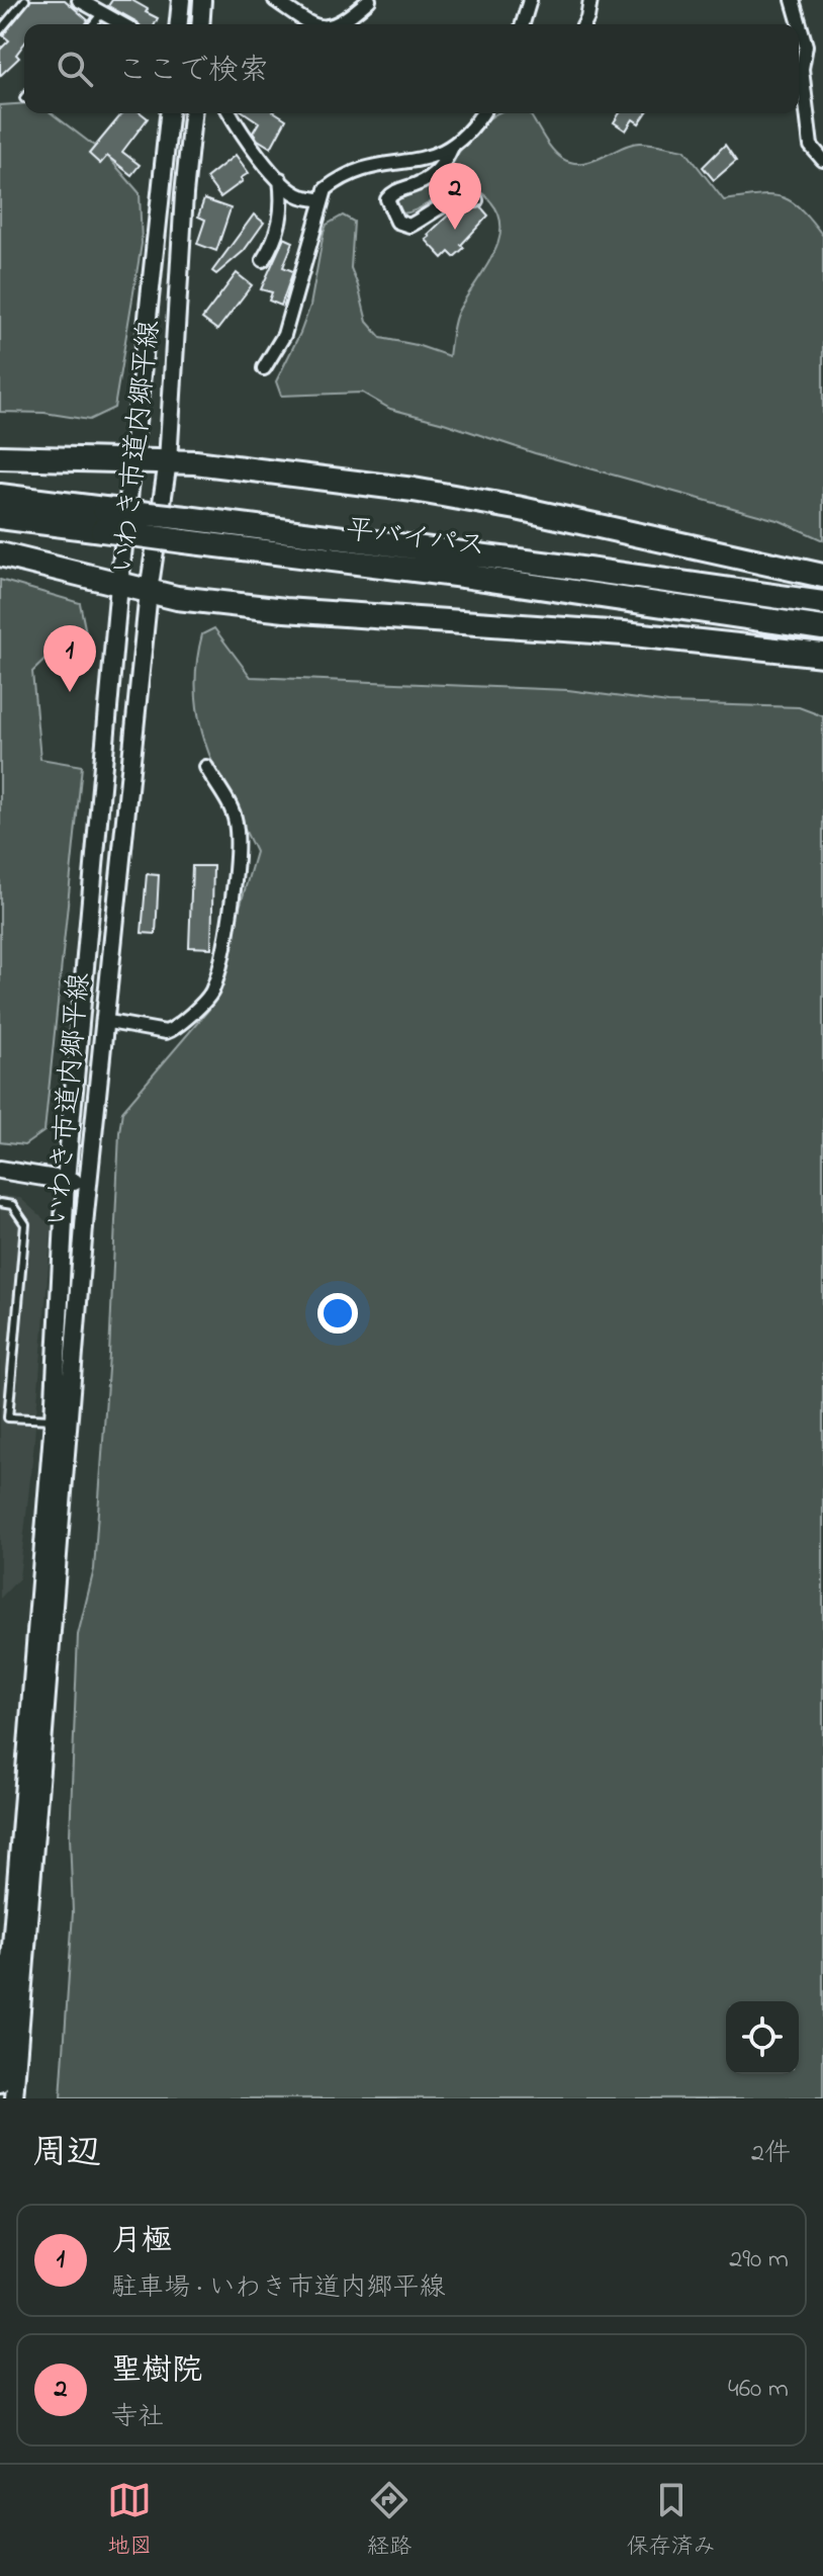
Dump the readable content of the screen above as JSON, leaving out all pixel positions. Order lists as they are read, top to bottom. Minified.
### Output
{"streets":{"highway":["平バイパス"],"street":["いわき市道内郷平線"]},"page":{"search":"ここで検索","pins":["2","1"],"heading":["周辺","2件"],"list":[{"mark":"1","name":"月極","note":"駐車場 · いわき市道内郷平線","value":"290 m"},{"mark":"2","name":"聖樹院","note":"寺社","value":"460 m"}],"nav":["地図","経路","保存済み"]}}
